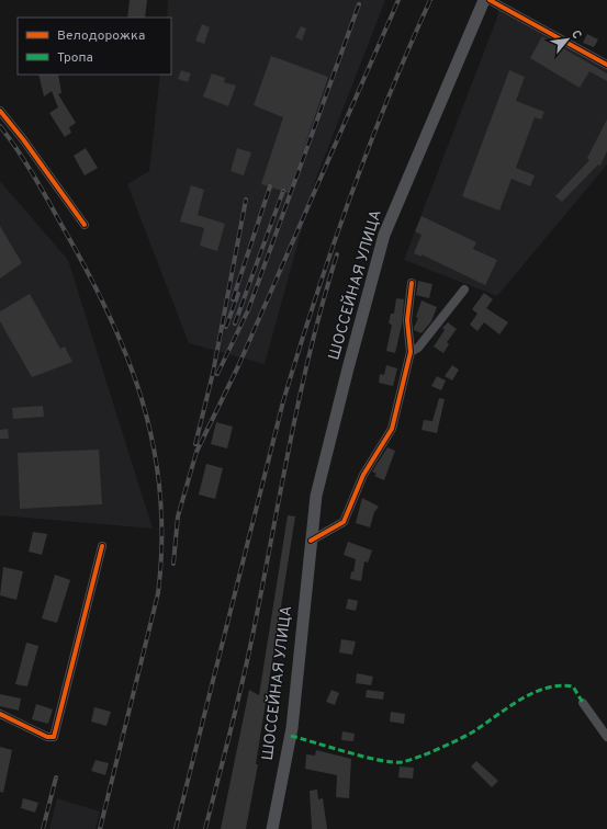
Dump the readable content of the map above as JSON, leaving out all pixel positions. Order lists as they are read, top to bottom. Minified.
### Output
{"streets":{"main road":["ШОССЕЙНАЯ УЛИЦА"]},"legend":["Велодорожка","Тропа"],"north":"top right"}
